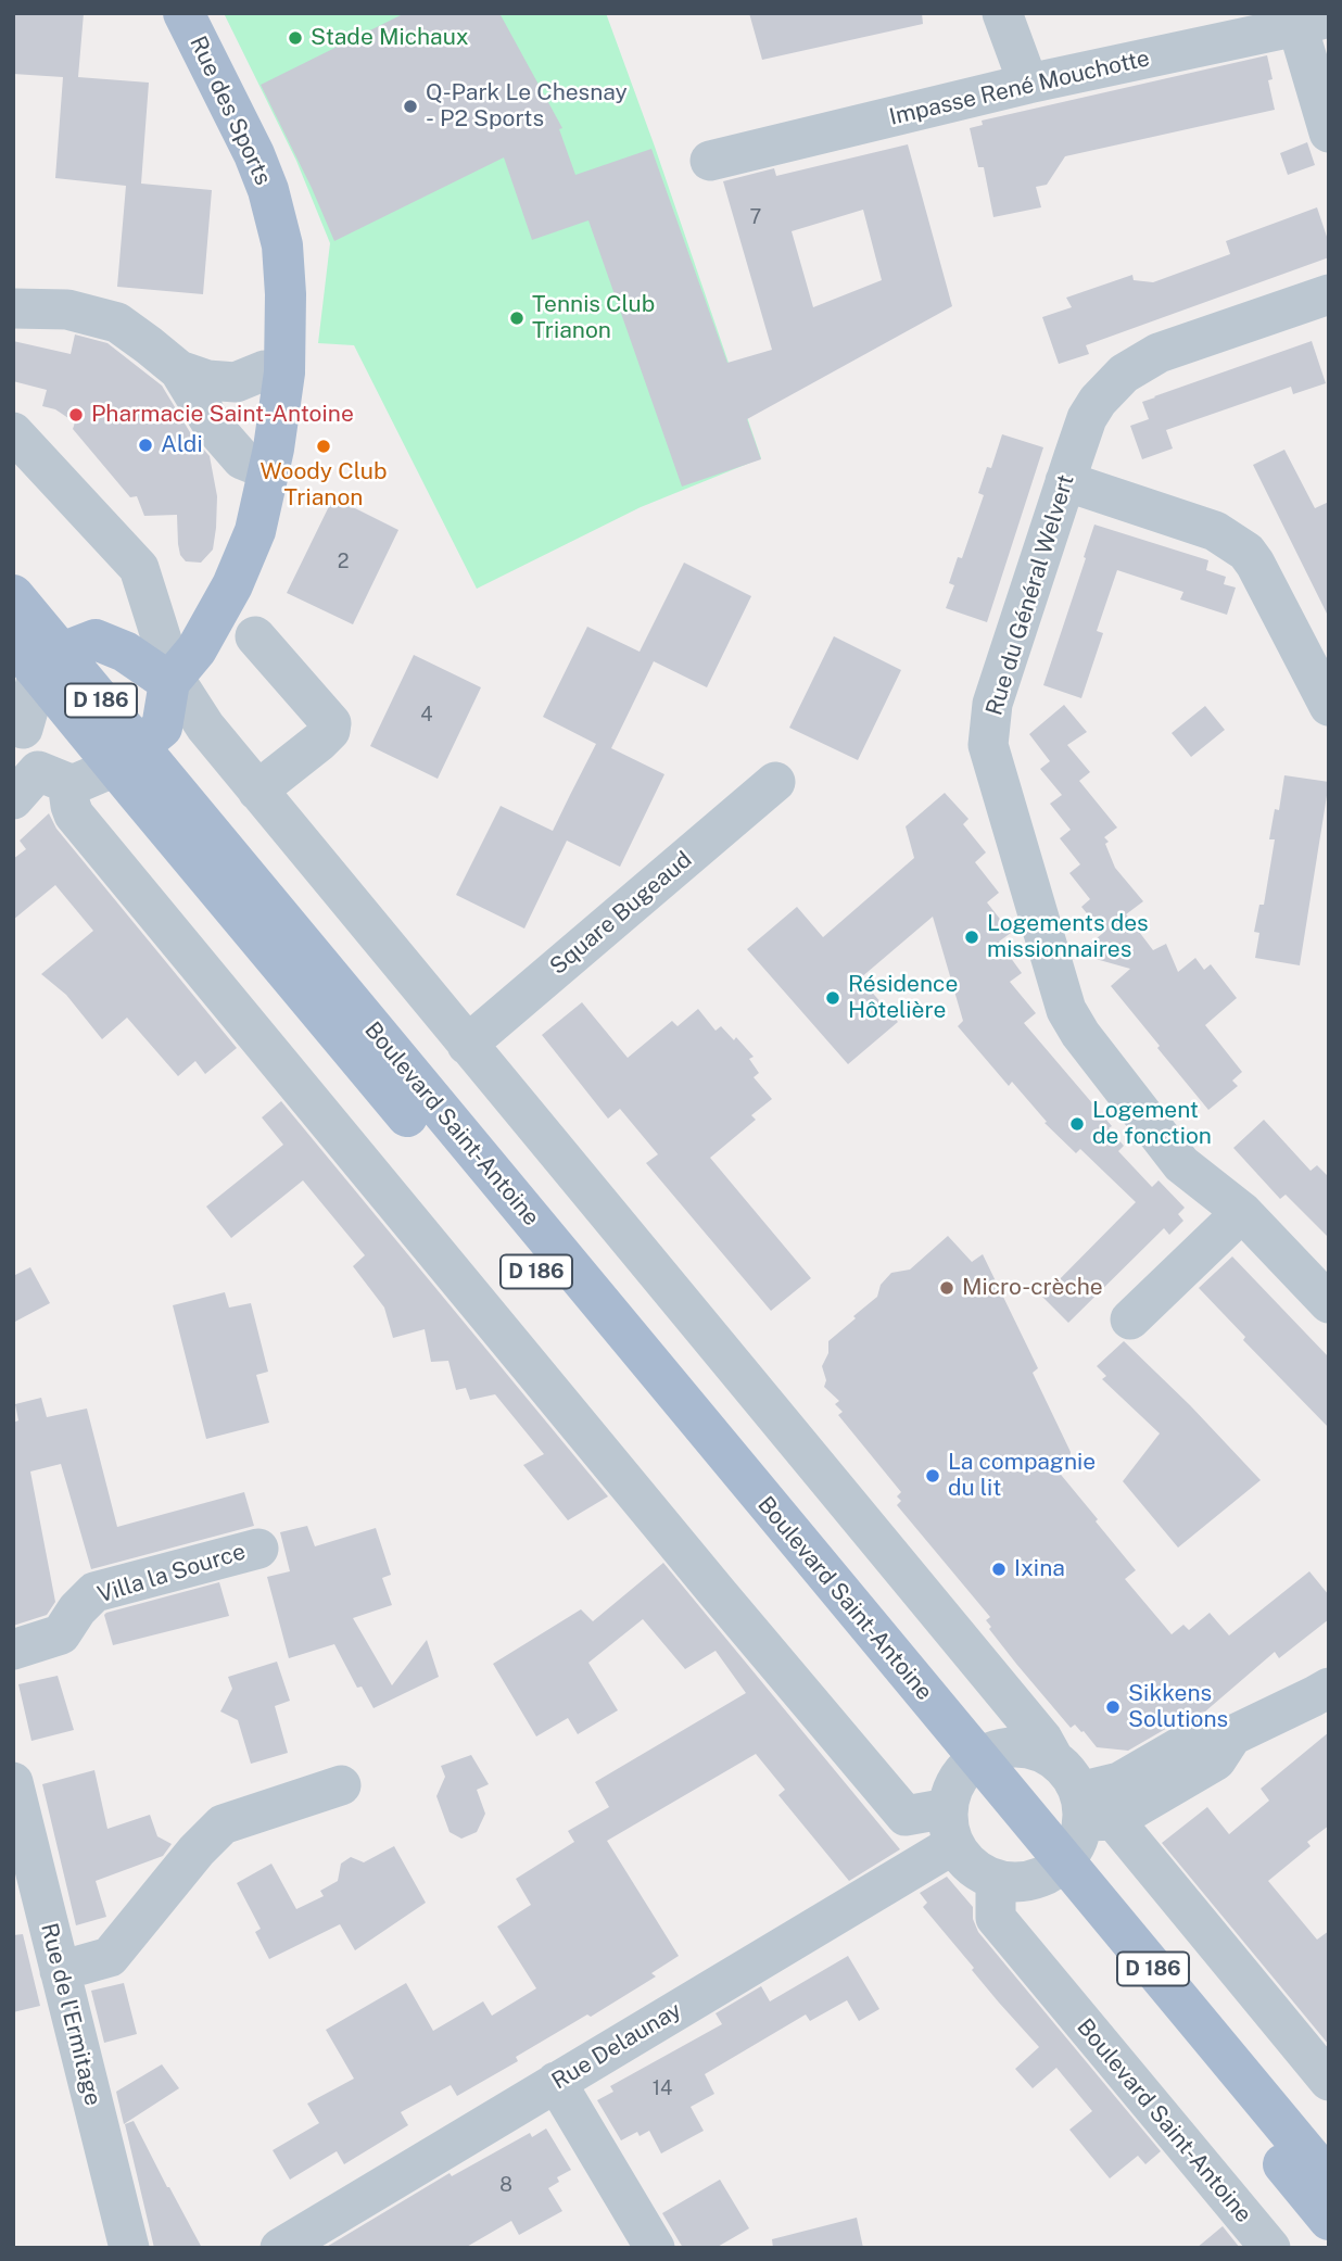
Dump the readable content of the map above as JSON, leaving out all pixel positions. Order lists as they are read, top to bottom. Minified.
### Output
{"streets":{"main road":["Rue des Sports","D 186","Boulevard Saint-Antoine"],"street":["Impasse René Mouchotte","Rue du Général Welvert","Square Bugeaud","Villa la Source","Rue de l'Ermitage","Rue Delaunay"]},"crossings":[["Rue des Sports","Boulevard Saint-Antoine"],["Boulevard Saint-Antoine","Rue Delaunay"]],"places":["Stade Michaux","Q-Park Le Chesnay - P2 Sports","Tennis Club Trianon","Pharmacie Saint-Antoine","Aldi","Woody Club Trianon","Logements des missionnaires","Résidence Hôtelière","Logement de fonction","Micro-crèche","La compagnie du lit","Ixina","Sikkens Solutions"],"house_numbers":["7","2","4","14","8"]}
